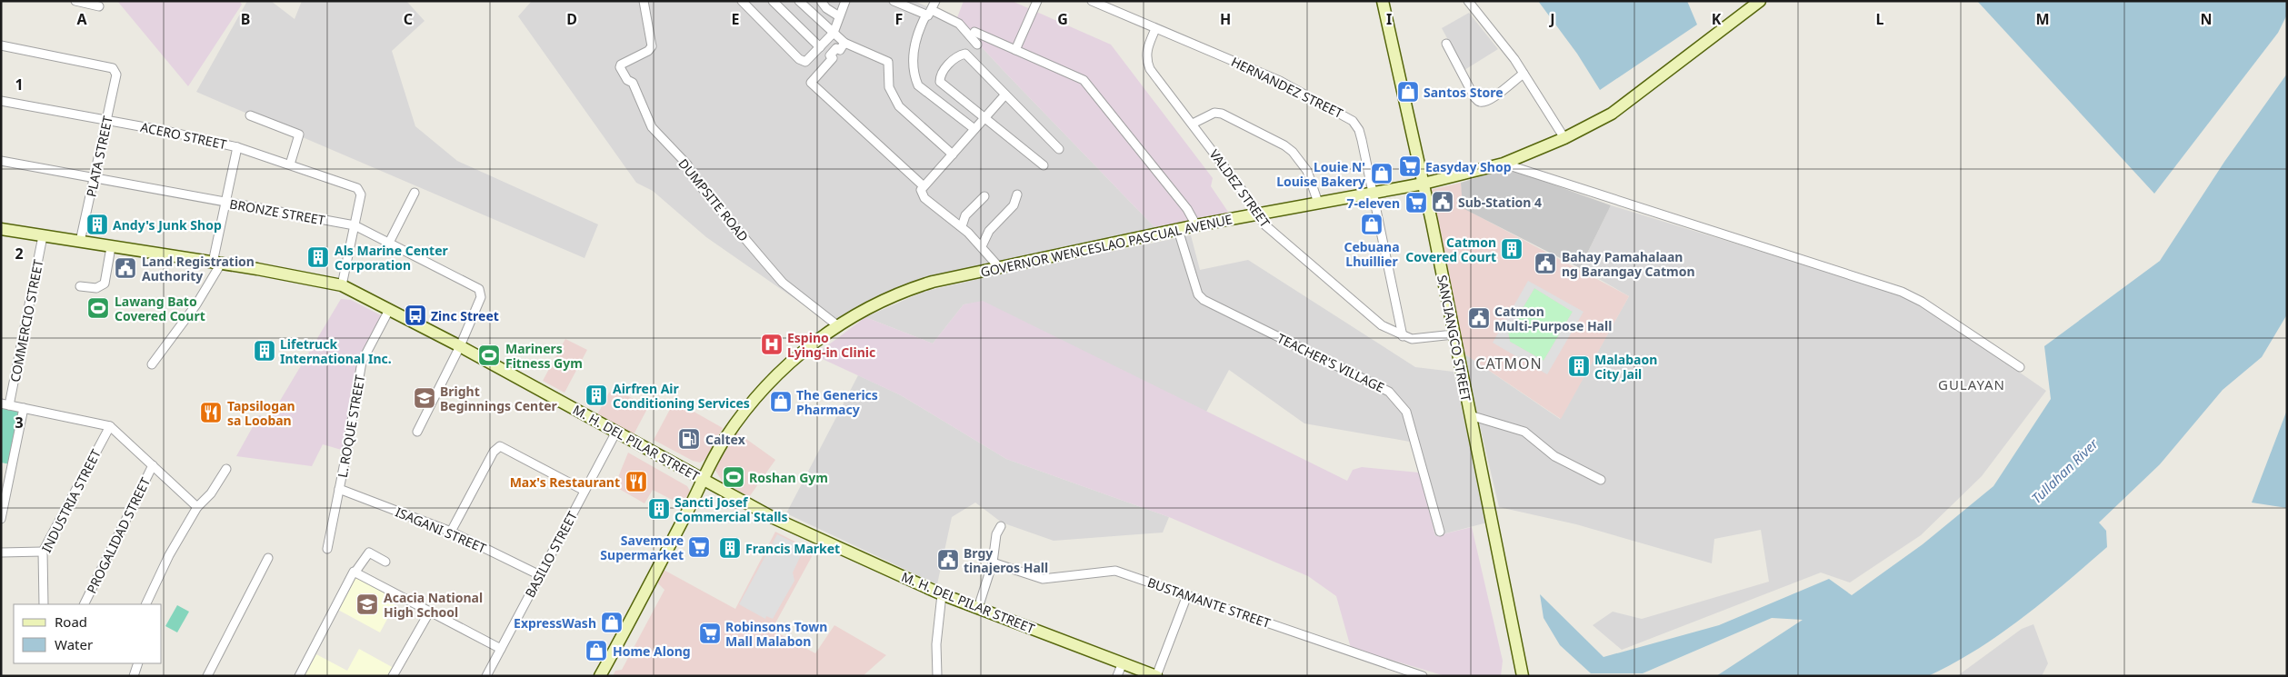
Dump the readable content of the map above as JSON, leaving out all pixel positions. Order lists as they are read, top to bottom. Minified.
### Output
{"streets":{"main road":["GOVERNOR WENCESLAO PASCUAL AVENUE","SANCIANGCO STREET","M. H. DEL PILAR STREET"],"street":["HERNANDEZ STREET","ACERO STREET","PLATA STREET","VALDEZ STREET","DUMPSITE ROAD","BRONZE STREET","COMMERCIO STREET","TEACHER'S VILLAGE","L. ROQUE STREET","INDUSTRIA STREET","ISAGANI STREET","PROGALIDAD STREET","BASILIO STREET","BUSTAMANTE STREET"]},"crossings":[["HERNANDEZ STREET","VALDEZ STREET"],["HERNANDEZ STREET","GOVERNOR WENCESLAO PASCUAL AVENUE"],["ACERO STREET","PLATA STREET"],["ACERO STREET","BRONZE STREET"],["PLATA STREET","BRONZE STREET"],["PLATA STREET","M. H. DEL PILAR STREET"],["VALDEZ STREET","GOVERNOR WENCESLAO PASCUAL AVENUE"],["VALDEZ STREET","SANCIANGCO STREET"],["DUMPSITE ROAD","GOVERNOR WENCESLAO PASCUAL AVENUE"],["BRONZE STREET","M. H. DEL PILAR STREET"],["GOVERNOR WENCESLAO PASCUAL AVENUE","SANCIANGCO STREET"],["GOVERNOR WENCESLAO PASCUAL AVENUE","TEACHER'S VILLAGE"],["GOVERNOR WENCESLAO PASCUAL AVENUE","M. H. DEL PILAR STREET"],["COMMERCIO STREET","M. H. DEL PILAR STREET"],["L. ROQUE STREET","M. H. DEL PILAR STREET"],["L. ROQUE STREET","ISAGANI STREET"],["M. H. DEL PILAR STREET","BASILIO STREET"],["ISAGANI STREET","BASILIO STREET"]],"districts":["CATMON","GULAYAN"],"water":["Tullahan River"],"places":{"shop":["Santos Store","Louie N' Louise Bakery","Cebuana Lhuillier","The Generics Pharmacy","ExpressWash","Home Along"],"supermarket":["Easyday Shop","7-eleven","Savemore Supermarket","Robinsons Town Mall Malabon"],"public building":["Sub-Station 4","Bahay Pamahalaan ng Barangay Catmon","Land Registration Authority","Catmon Multi-Purpose Hall","Brgy tinajeros Hall"],"building":["Andy's Junk Shop","Catmon Covered Court","Als Marine Center Corporation","Lifetruck International Inc.","Malabaon City Jail","Airfren Air Conditioning Services","Sancti Josef Commercial Stalls","Francis Market"],"sports":["Lawang Bato Covered Court","Mariners Fitness Gym","Roshan Gym"],"bus stop":["Zinc Street"],"hospital":["Espino Lying-in Clinic"],"school or university":["Bright Beginnings Center","Acacia National High School"],"restaurant":["Tapsilogan sa Looban","Max's Restaurant"],"fuel station":["Caltex"]},"legend":["Road","Water"],"grid":{"columns":["A","B","C","D","E","F","G","H","I","J","K","L","M","N"],"rows":["1","2","3"]}}
